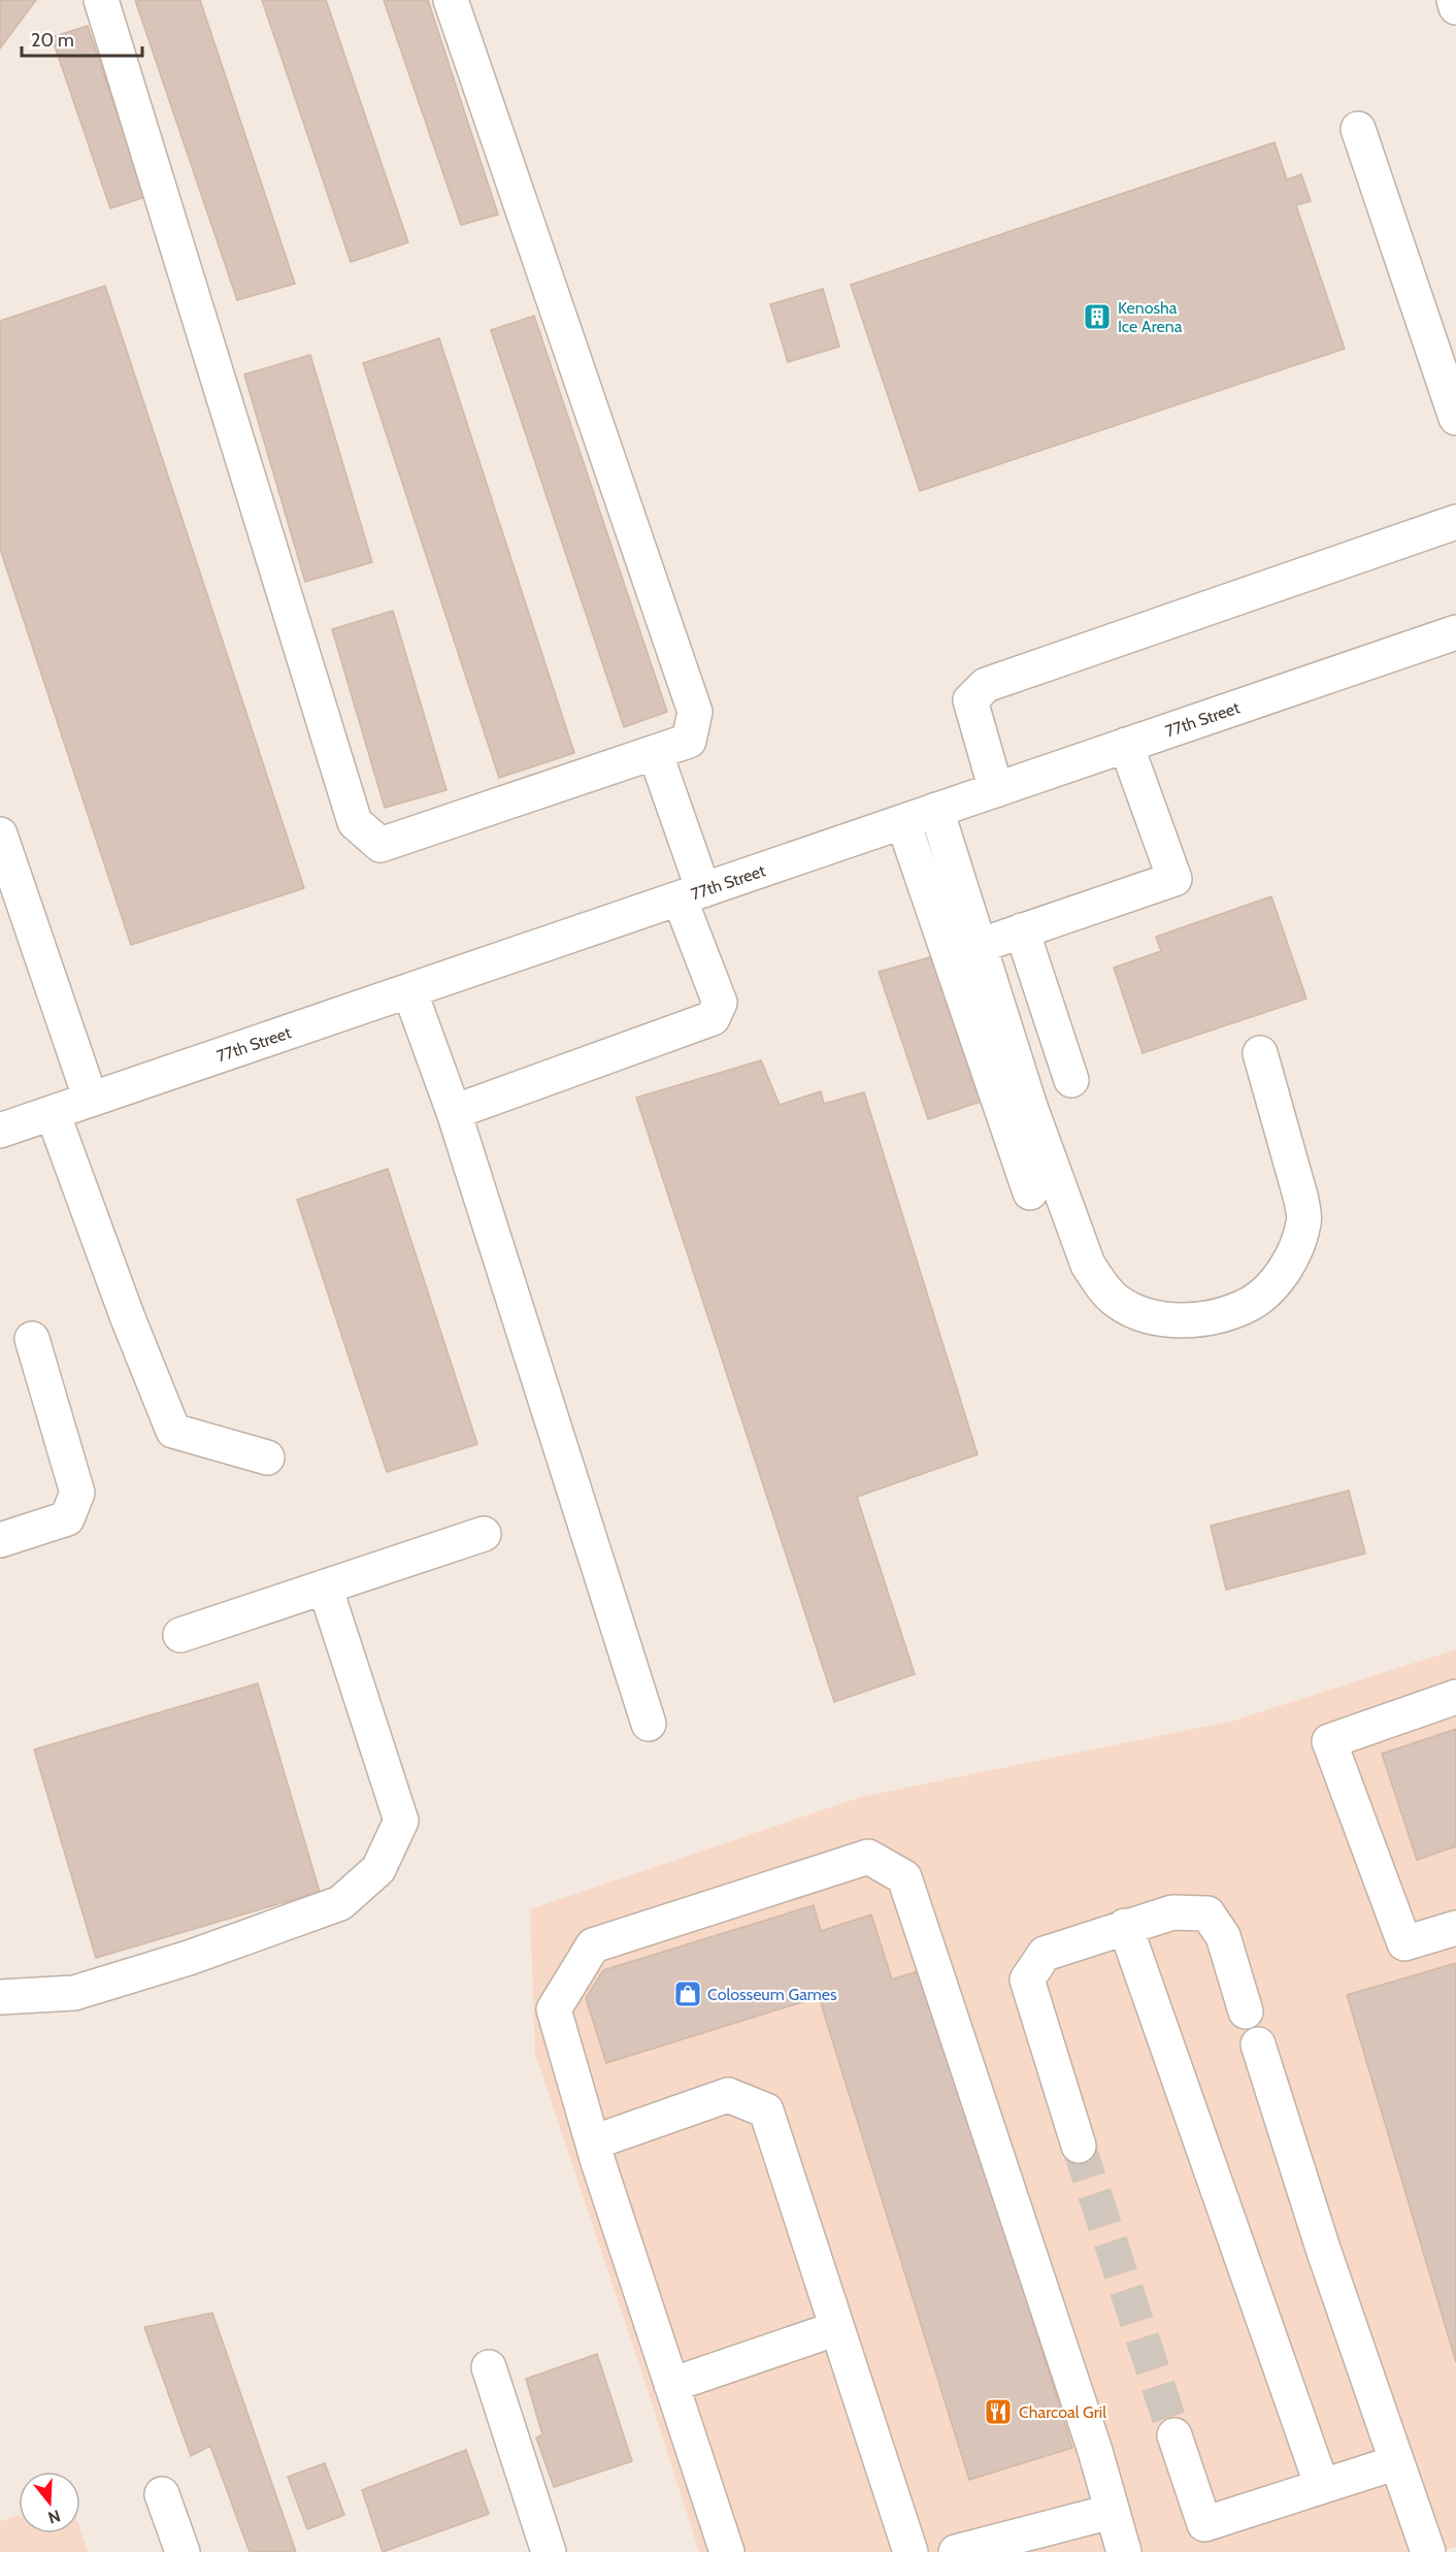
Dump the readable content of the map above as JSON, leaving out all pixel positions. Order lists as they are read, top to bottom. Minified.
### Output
{"streets":{"street":["77th Street"]},"places":{"building":["Kenosha Ice Arena"],"shop":["Colosseum Games"],"restaurant":["Charcoal Gril"]},"scale_bar":"20 m","north":"bottom"}
